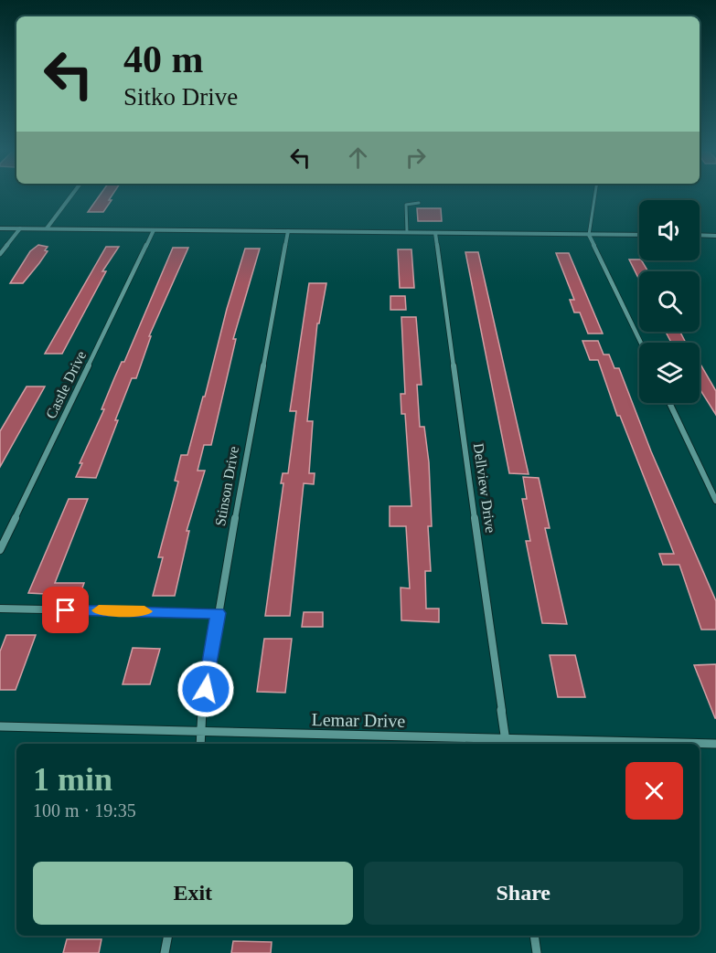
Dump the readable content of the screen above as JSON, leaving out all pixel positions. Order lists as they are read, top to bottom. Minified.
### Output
{"streets":{"street":["Castle Drive","Stinson Drive","Dellview Drive","Lemar Drive"]},"crossings":[["Stinson Drive","Lemar Drive"],["Dellview Drive","Lemar Drive"]],"page":{"turn":["40 m","Sitko Drive"],"heading":["1 min","100 m · 19:35"],"buttons":["Exit","Share"]}}
